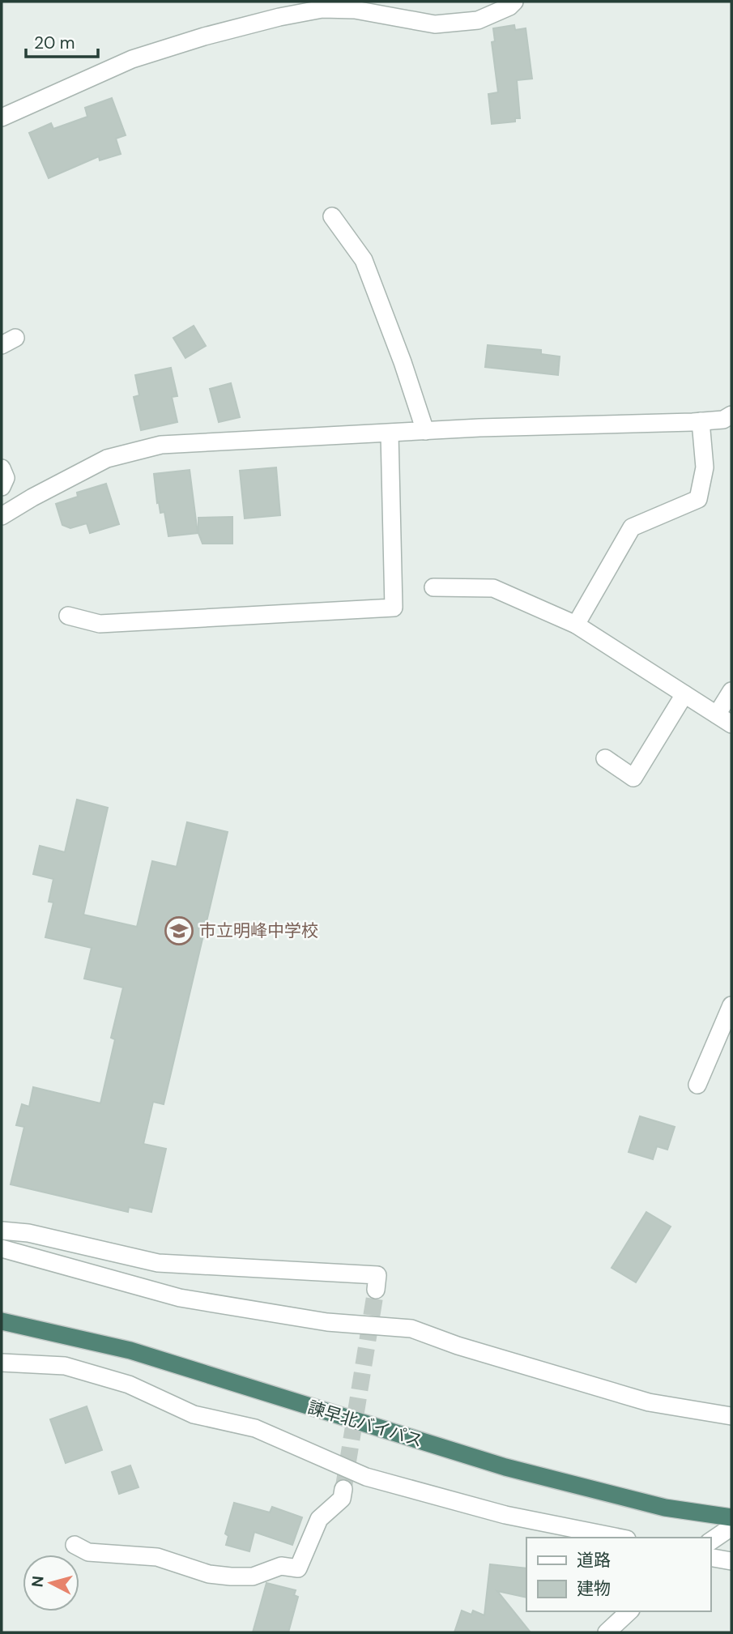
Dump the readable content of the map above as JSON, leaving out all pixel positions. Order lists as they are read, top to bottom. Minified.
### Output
{"streets":{"highway":["諫早北バイパス"]},"places":{"school or university":["市立明峰中学校"]},"legend":["道路","建物"],"scale_bar":"20 m","north":"left"}
